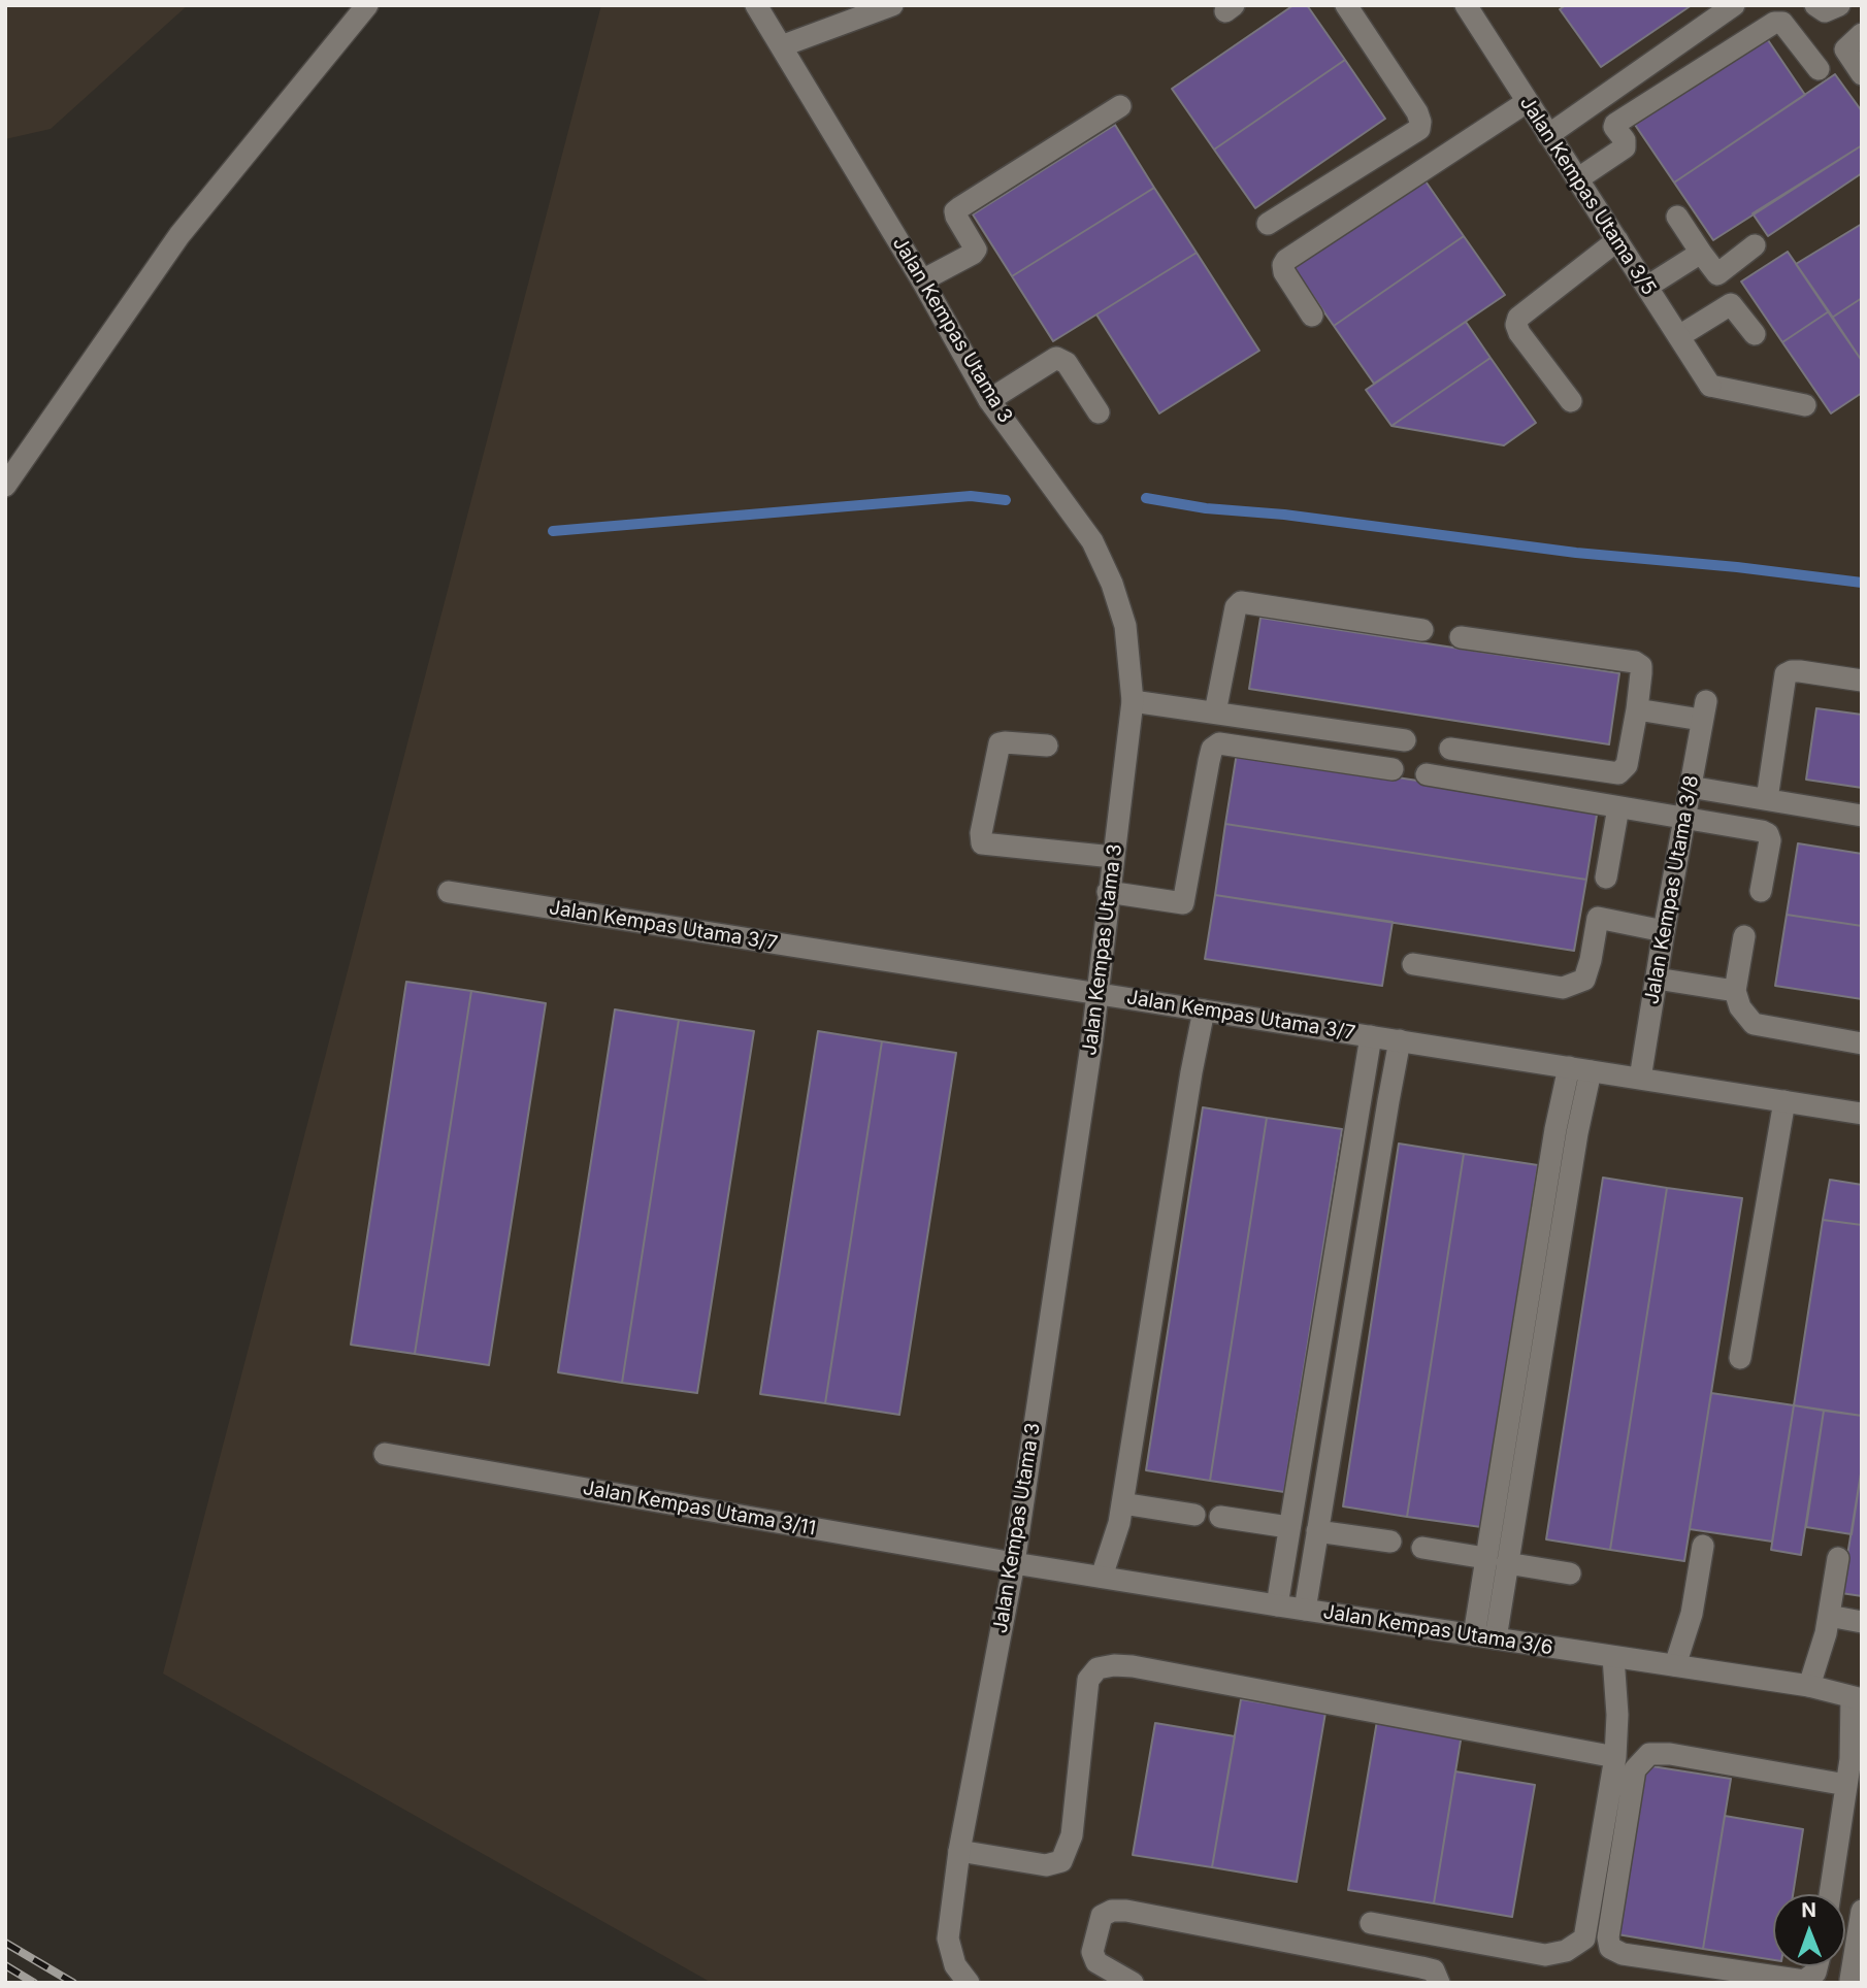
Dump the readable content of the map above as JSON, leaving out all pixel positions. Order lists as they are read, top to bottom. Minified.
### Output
{"streets":{"street":["Jalan Kempas Utama 3/5","Jalan Kempas Utama 3","Jalan Kempas Utama 3/8","Jalan Kempas Utama 3/7","Jalan Kempas Utama 3/11","Jalan Kempas Utama 3/6"]},"crossings":[["Jalan Kempas Utama 3","Jalan Kempas Utama 3/7"],["Jalan Kempas Utama 3","Jalan Kempas Utama 3/11"],["Jalan Kempas Utama 3","Jalan Kempas Utama 3/6"],["Jalan Kempas Utama 3/8","Jalan Kempas Utama 3/7"],["Jalan Kempas Utama 3/11","Jalan Kempas Utama 3/6"]],"north":"top"}
